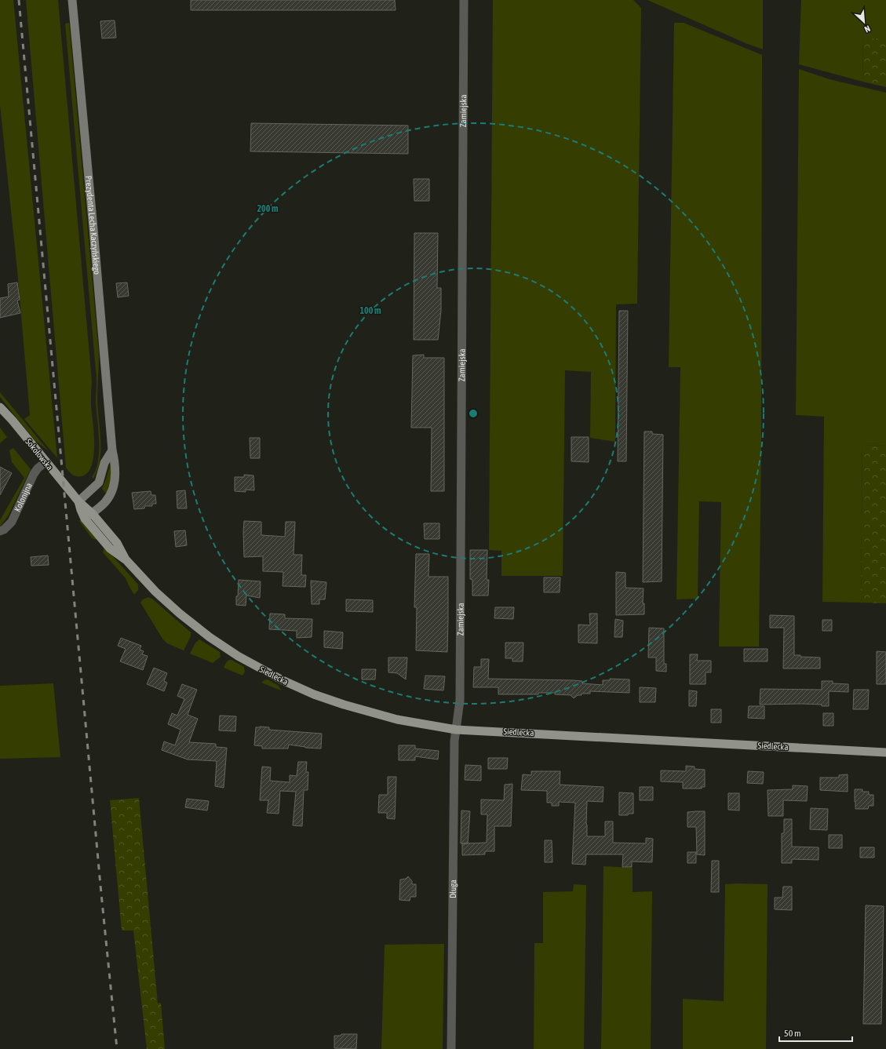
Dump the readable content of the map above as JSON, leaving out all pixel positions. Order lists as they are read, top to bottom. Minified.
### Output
{"streets":{"main road":["Prezydenta Lecha Kaczyńskiego","Sokołowska","Siedlecka"],"street":["Zamiejska","Kolonijna","Długa"]},"crossings":[["Zamiejska","Siedlecka"],["Zamiejska","Długa"],["Prezydenta Lecha Kaczyńskiego","Sokołowska"],["Sokołowska","Kolonijna"],["Sokołowska","Siedlecka"],["Siedlecka","Długa"]],"scale_bar":"50 m","north":"bottom right","rings":["200 m","100 m"]}
